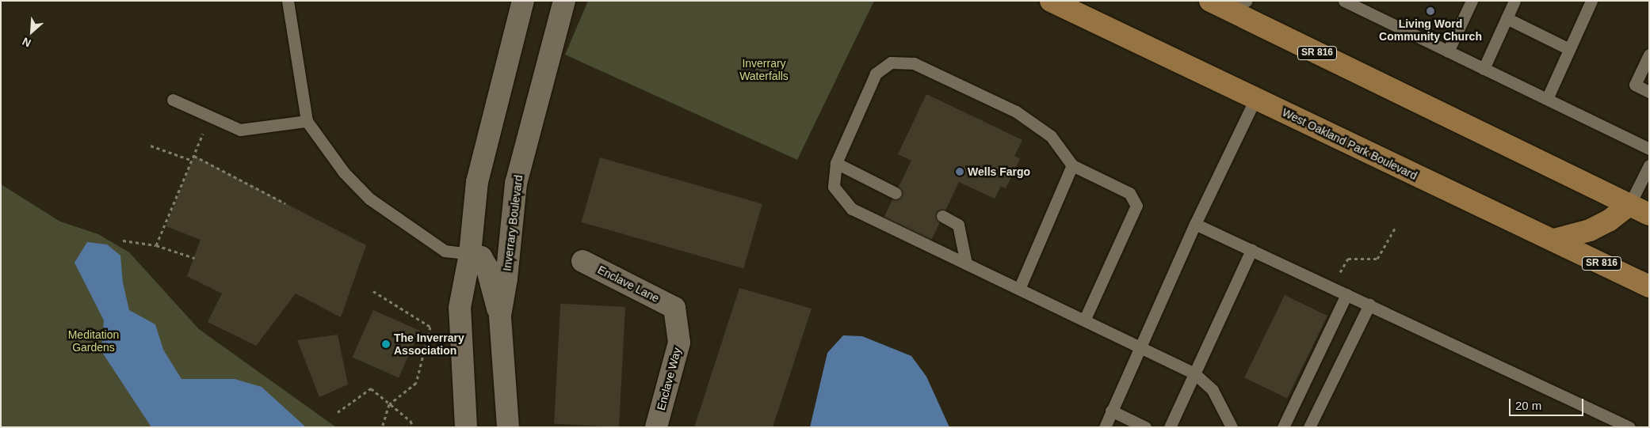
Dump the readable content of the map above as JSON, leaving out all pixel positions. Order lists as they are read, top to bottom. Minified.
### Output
{"streets":{"main road":["SR 816","West Oakland Park Boulevard"],"street":["Inverrary Boulevard","Enclave Lane","Enclave Way"]},"crossings":[["Enclave Lane","Enclave Way"]],"parks":["Inverrary Waterfalls","Meditation Gardens"],"places":["Living Word Community Church","Wells Fargo","The Inverrary Association"],"scale_bar":"20 m","north":"bottom left"}
